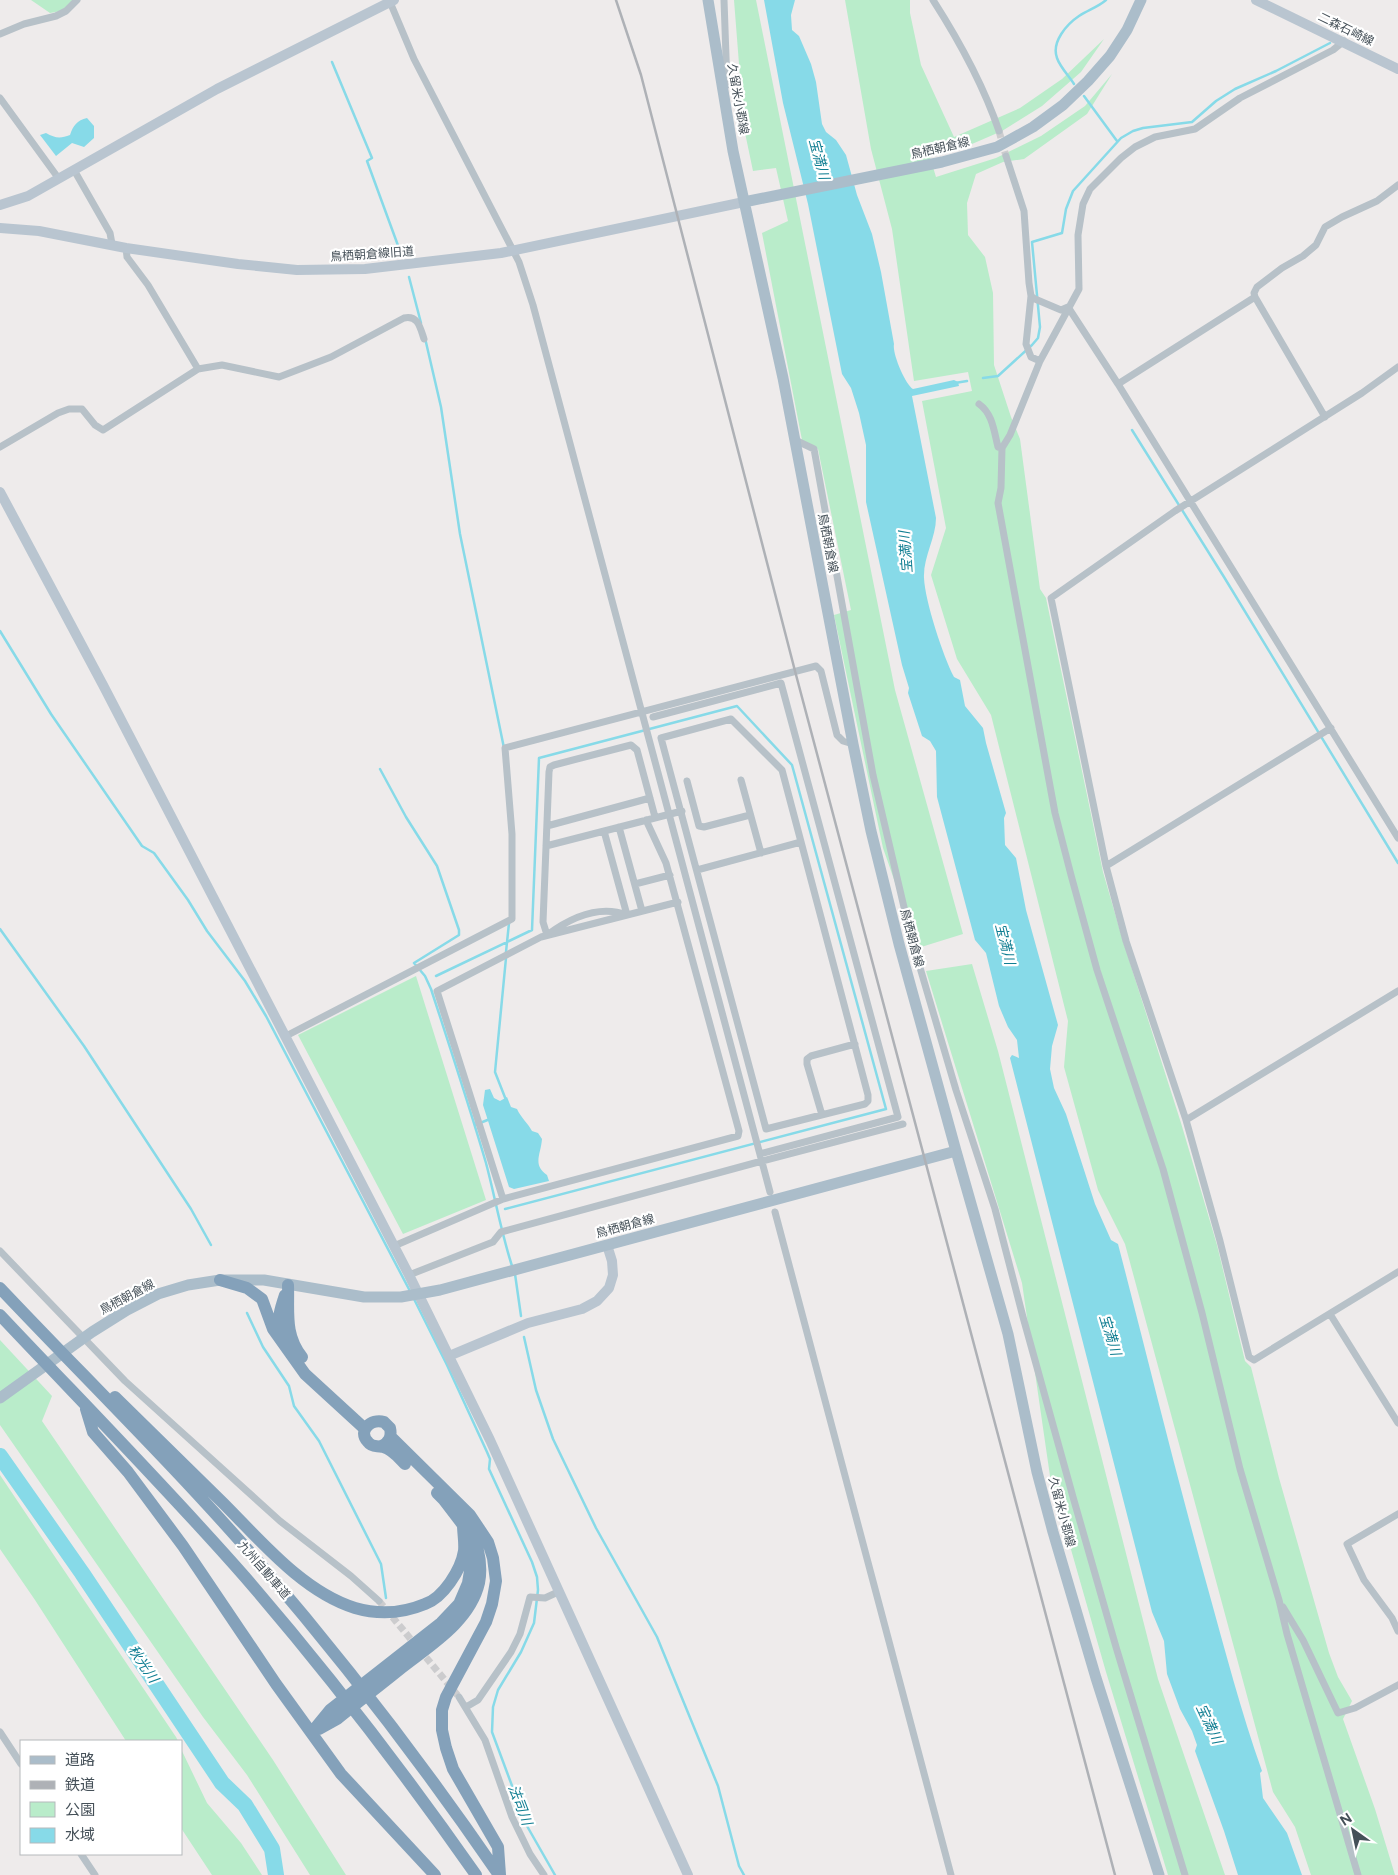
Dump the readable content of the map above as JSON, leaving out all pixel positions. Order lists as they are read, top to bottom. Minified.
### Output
{"streets":{"highway":["九州自動車道"],"main road":["久留米小郡線","鳥栖朝倉線"],"street":["二森石崎線","鳥栖朝倉線旧道"]},"crossings":[["久留米小郡線","鳥栖朝倉線"],["久留米小郡線","鳥栖朝倉線旧道"],["鳥栖朝倉線","鳥栖朝倉線旧道"]],"water":["宝満川","秋光川","法司川"],"legend":["道路","鉄道","公園","水域"],"north":"top left"}
